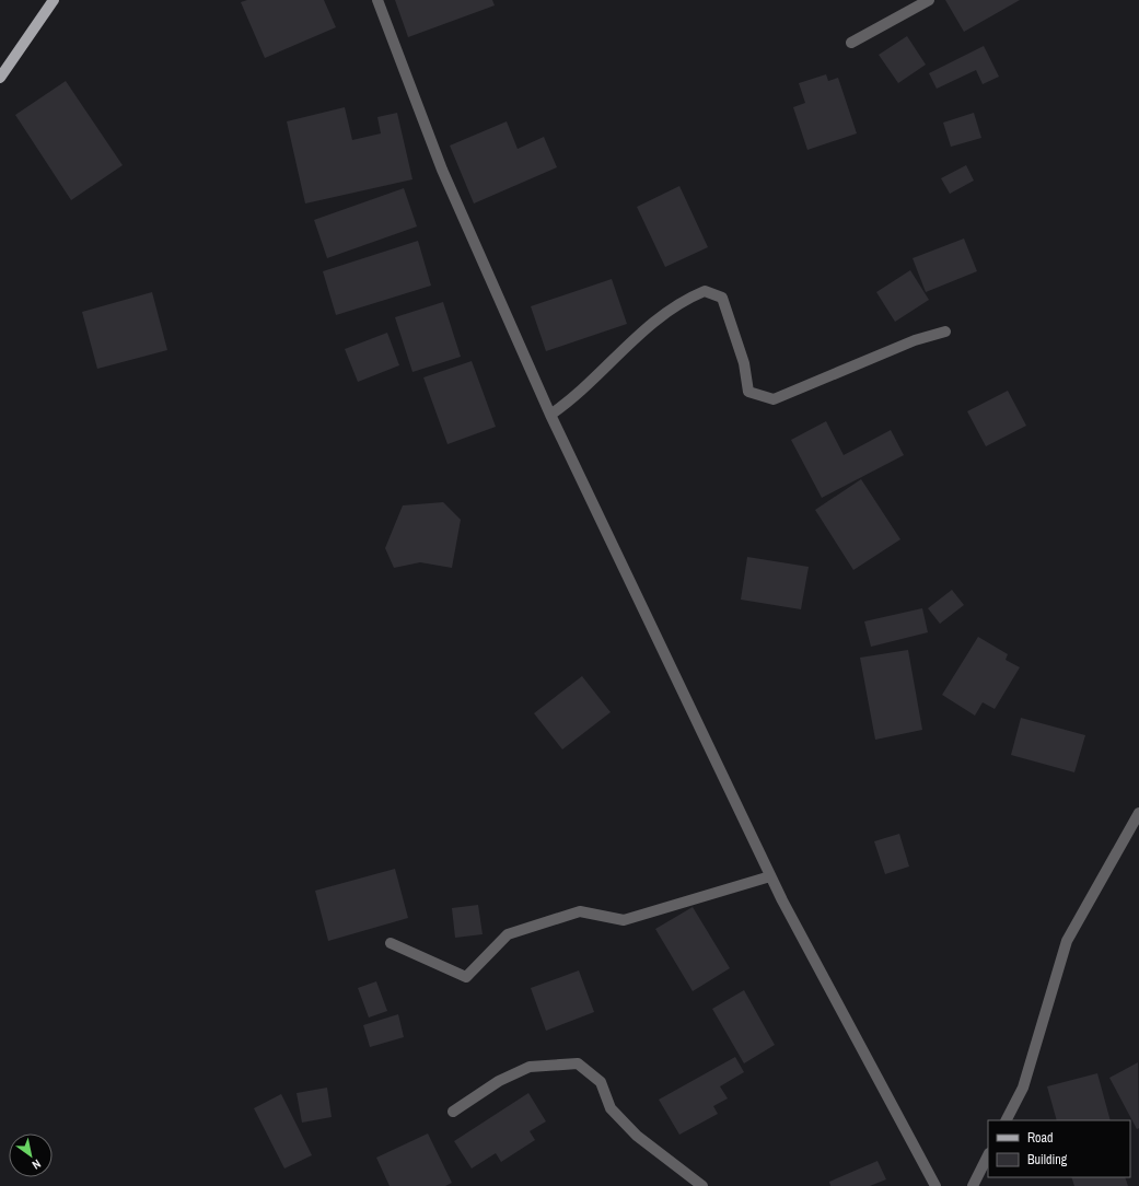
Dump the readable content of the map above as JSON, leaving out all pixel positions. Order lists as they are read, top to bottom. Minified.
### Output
{"legend":["Road","Building"],"north":"bottom right"}
